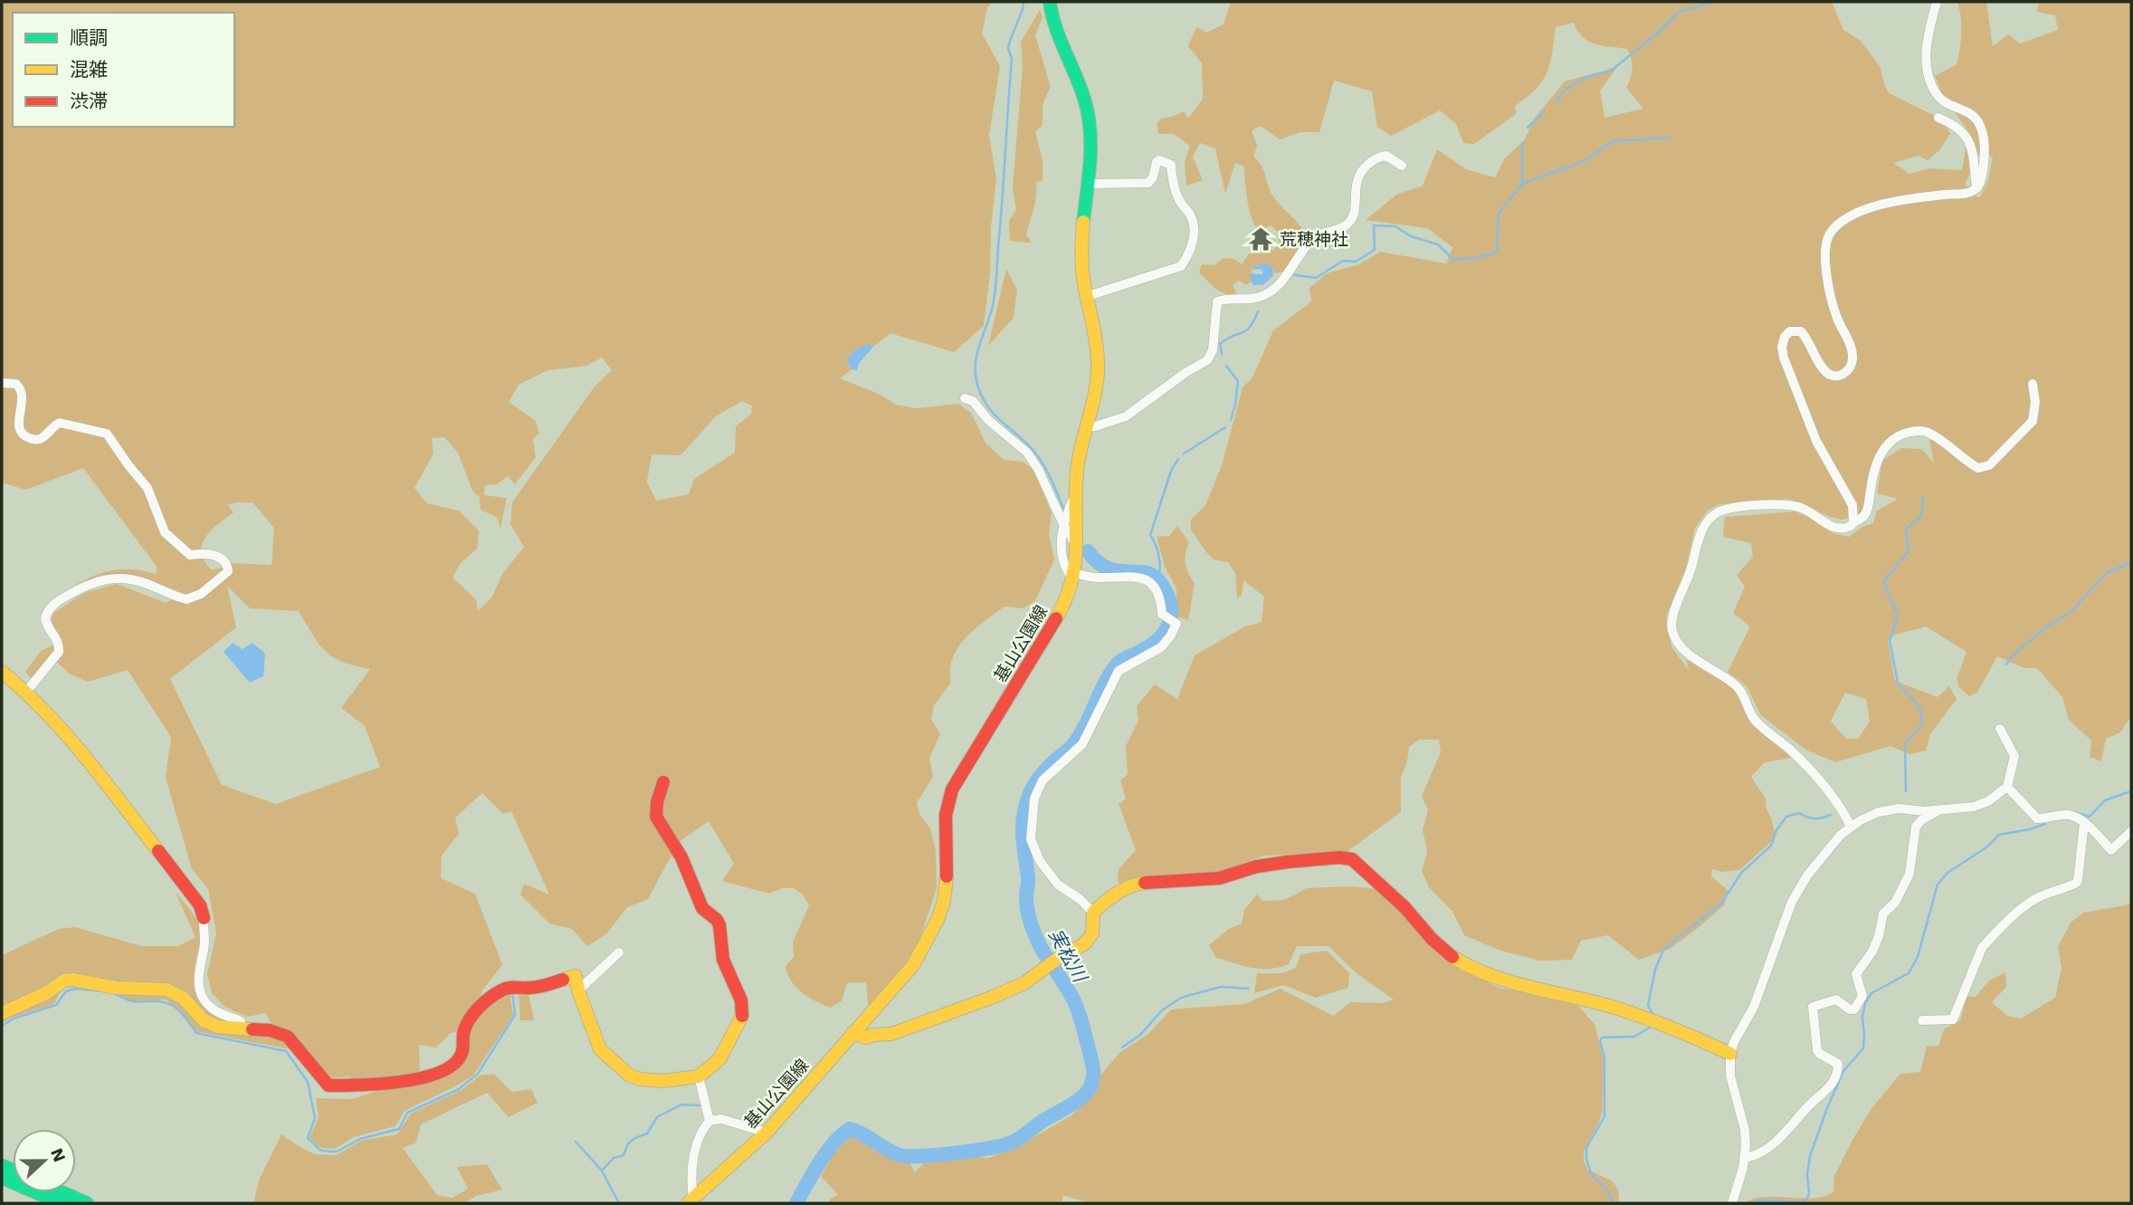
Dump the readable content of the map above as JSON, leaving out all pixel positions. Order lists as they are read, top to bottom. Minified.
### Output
{"streets":{"street":["基山公園線"]},"water":["実松川"],"places":{"temple":["荒穂神社"]},"legend":["順調","混雑","渋滞"],"north":"right"}
